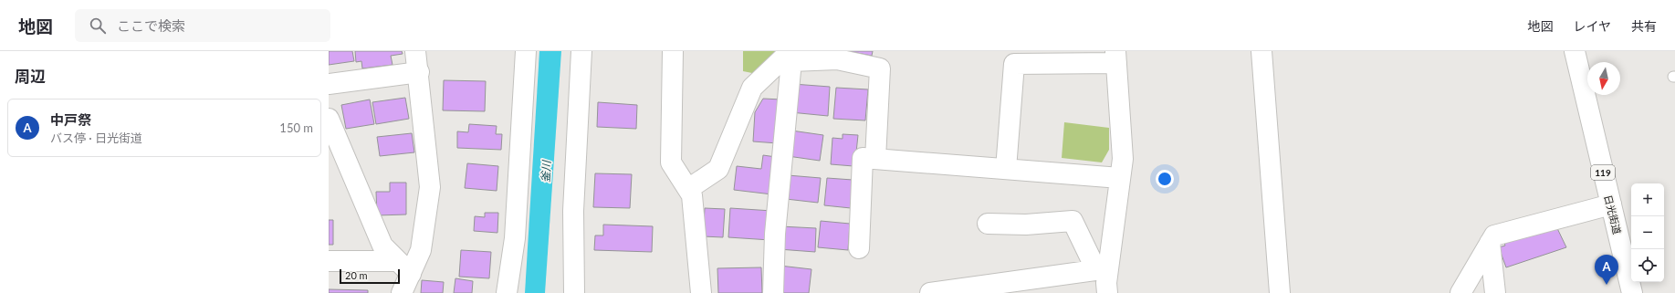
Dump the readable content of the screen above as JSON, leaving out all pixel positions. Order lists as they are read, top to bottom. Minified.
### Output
{"streets":{"main road":["119","日光街道"]},"water":["釜川"],"scale_bar":"20 m","north":"bottom","page":{"header":"地図","search":"ここで検索","nav":["地図","レイヤ","共有"],"heading":"周辺","list":[{"mark":"A","name":"中戸祭","note":"バス停 · 日光街道","value":"150 m"}],"map_buttons":["+","−"],"pins":"A","scale":"20 m"}}
